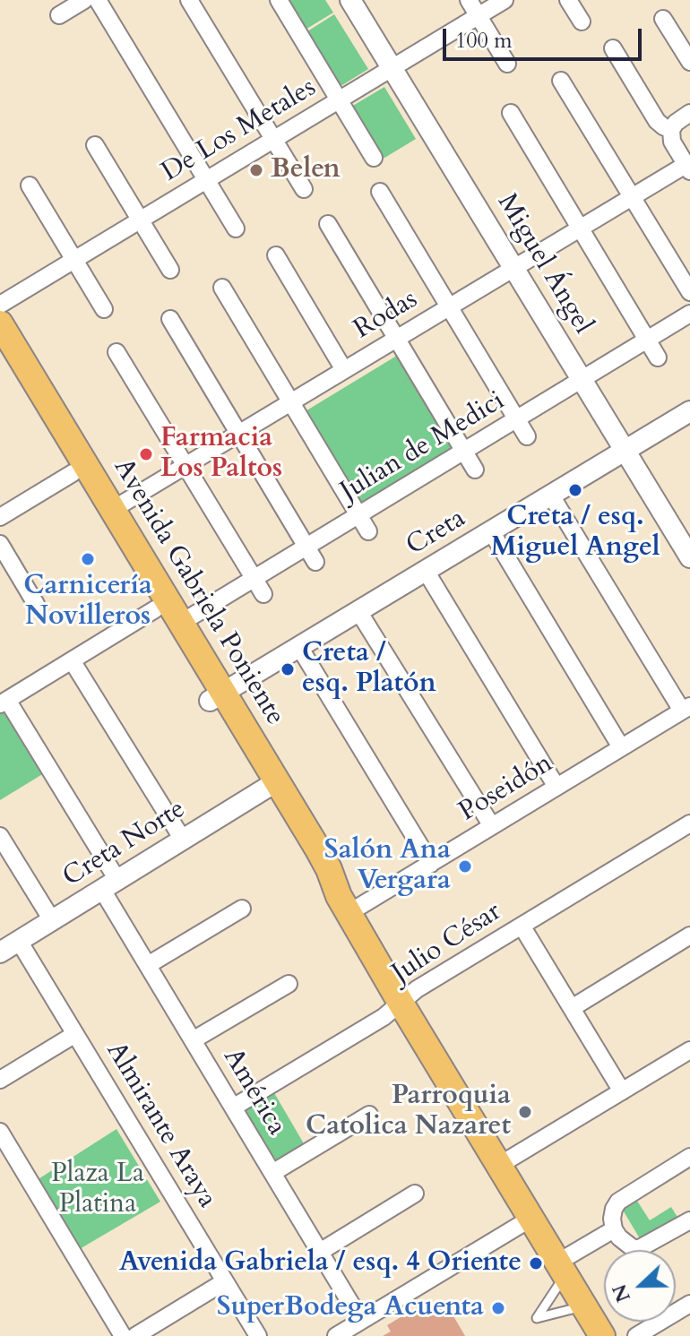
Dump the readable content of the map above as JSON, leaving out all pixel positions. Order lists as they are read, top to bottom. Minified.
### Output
{"streets":{"main road":["Avenida Gabriela Poniente"],"street":["De Los Metales","Miguel Ángel","Rodas","Julian de Medici","Creta","Poseidón","Creta Norte","Julio César","América","Almirante Araya"]},"crossings":[["De Los Metales","Miguel Ángel"],["Miguel Ángel","Rodas"],["Miguel Ángel","Julian de Medici"],["Miguel Ángel","Creta"],["Rodas","Avenida Gabriela Poniente"],["Julian de Medici","Avenida Gabriela Poniente"],["Creta","Avenida Gabriela Poniente"],["Avenida Gabriela Poniente","Poseidón"],["Avenida Gabriela Poniente","Creta Norte"],["Avenida Gabriela Poniente","Julio César"],["Creta Norte","América"],["Creta Norte","Almirante Araya"],["Julio César","América"]],"parks":["Plaza La Platina"],"places":["Belen","Farmacia Los Paltos","Creta / esq. Miguel Angel","Carnicería Novilleros","Creta / esq. Platón","Salón Ana Vergara","Parroquia Catolica Nazaret","Avenida Gabriela / esq. 4 Oriente","SuperBodega Acuenta"],"scale_bar":"100 m","north":"left"}
